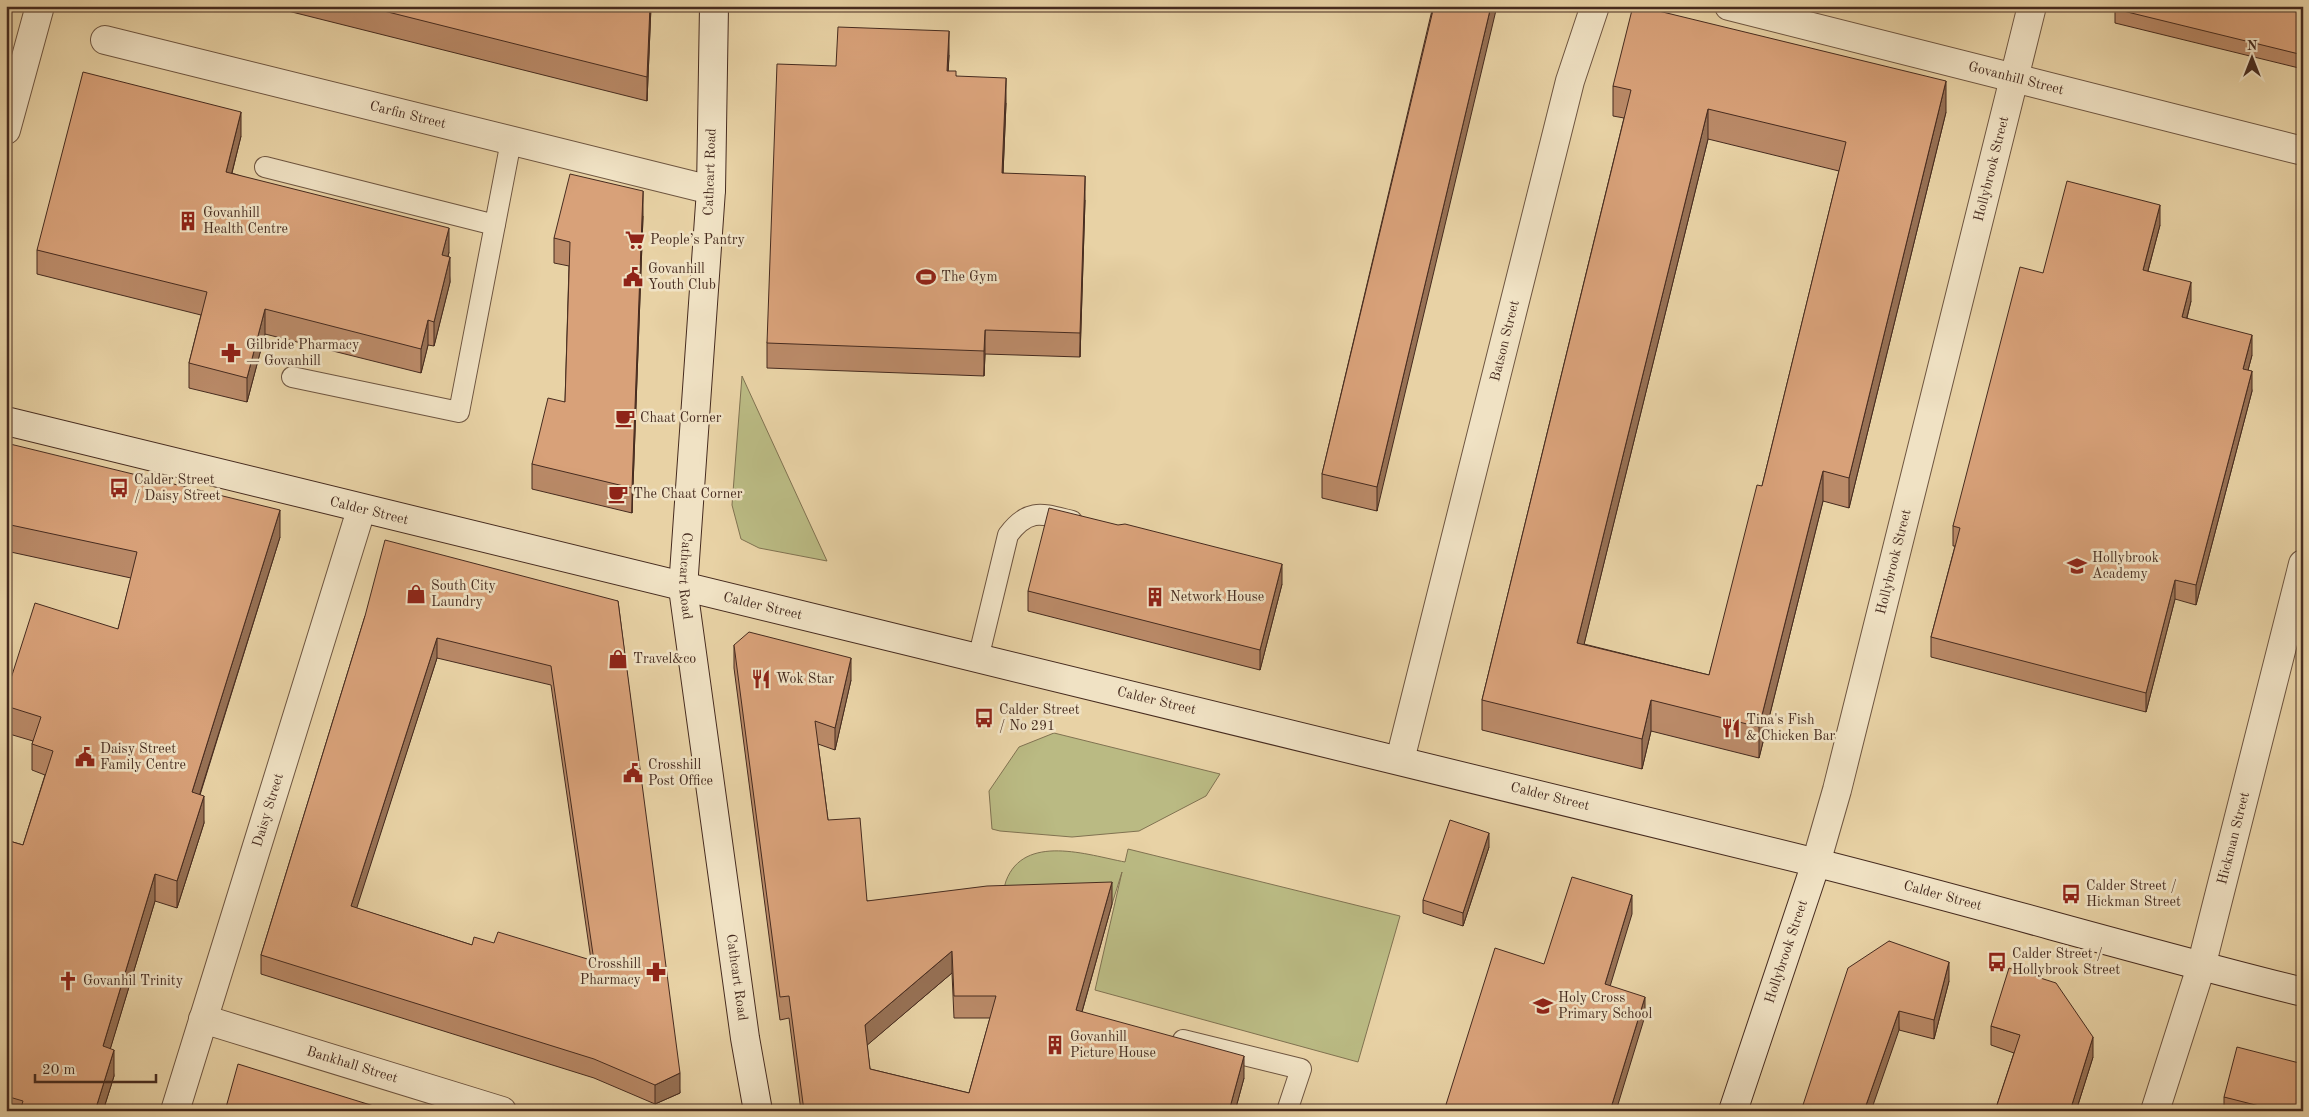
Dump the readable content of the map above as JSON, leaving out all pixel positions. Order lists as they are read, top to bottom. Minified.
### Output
{"streets":{"street":["Govanhill Street","Carfin Street","Hollybrook Street","Cathcart Road","Batson Street","Calder Street","Daisy Street","Hickman Street","Bankhall Street"]},"crossings":[["Govanhill Street","Hollybrook Street"],["Carfin Street","Cathcart Road"],["Hollybrook Street","Calder Street"],["Cathcart Road","Calder Street"],["Batson Street","Calder Street"],["Calder Street","Daisy Street"],["Calder Street","Hickman Street"],["Daisy Street","Bankhall Street"]],"places":{"building":["Govanhill Health Centre","Network House","Govanhill Picture House"],"supermarket":["People’s Pantry"],"public building":["Govanhill Youth Club","Daisy Street Family Centre","Crosshill Post Office"],"sports":["The Gym"],"pharmacy":["Gilbride Pharmacy — Govanhill","Crosshill Pharmacy"],"cafe":["Chaat Corner","The Chaat Corner"],"bus stop":["Calder Street / Daisy Street","Calder Street / No 291","Calder Street / Hickman Street","Calder Street / Hollybrook Street"],"school or university":["Hollybrook Academy","Holy Cross Primary School"],"shop":["South City Laundry","Travel&co"],"restaurant":["Wok Star","Tina's Fish & Chicken Bar"],"church":["Govanhil Trinity"]},"scale_bar":"20 m","north":"top"}
